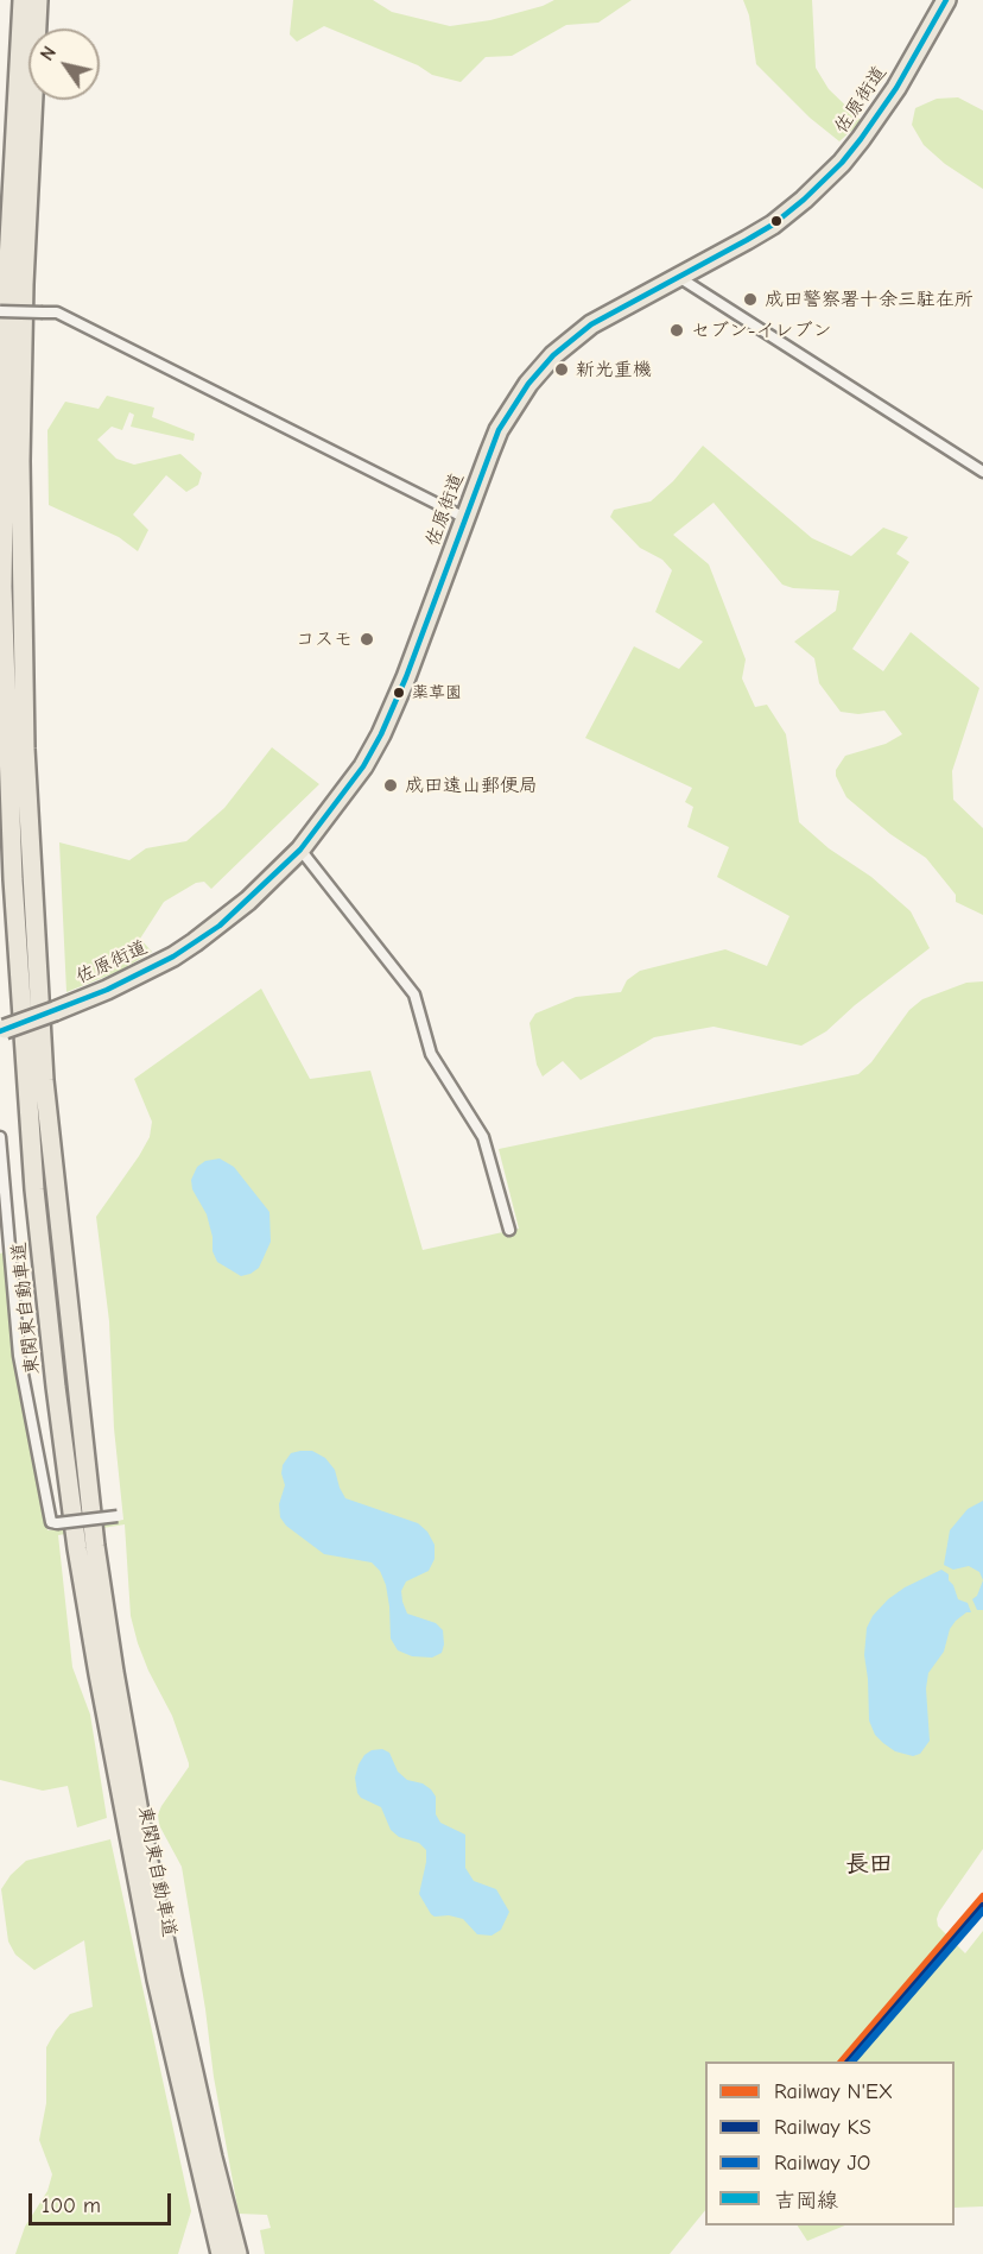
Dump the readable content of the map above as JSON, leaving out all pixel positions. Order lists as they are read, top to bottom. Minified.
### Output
{"streets":{"highway":["佐原街道","東関東自動車道"]},"districts":["長田"],"places":["成田警察署十余三駐在所","セブン-イレブン","新光重機","コスモ","薬草園","成田遠山郵便局"],"lines":["transit line 吉岡線","rail line N'EX","rail line KS","rail line JO"],"legend":["Railway N'EX","Railway KS","Railway JO","吉岡線"],"scale_bar":"100 m","north":"top left"}
